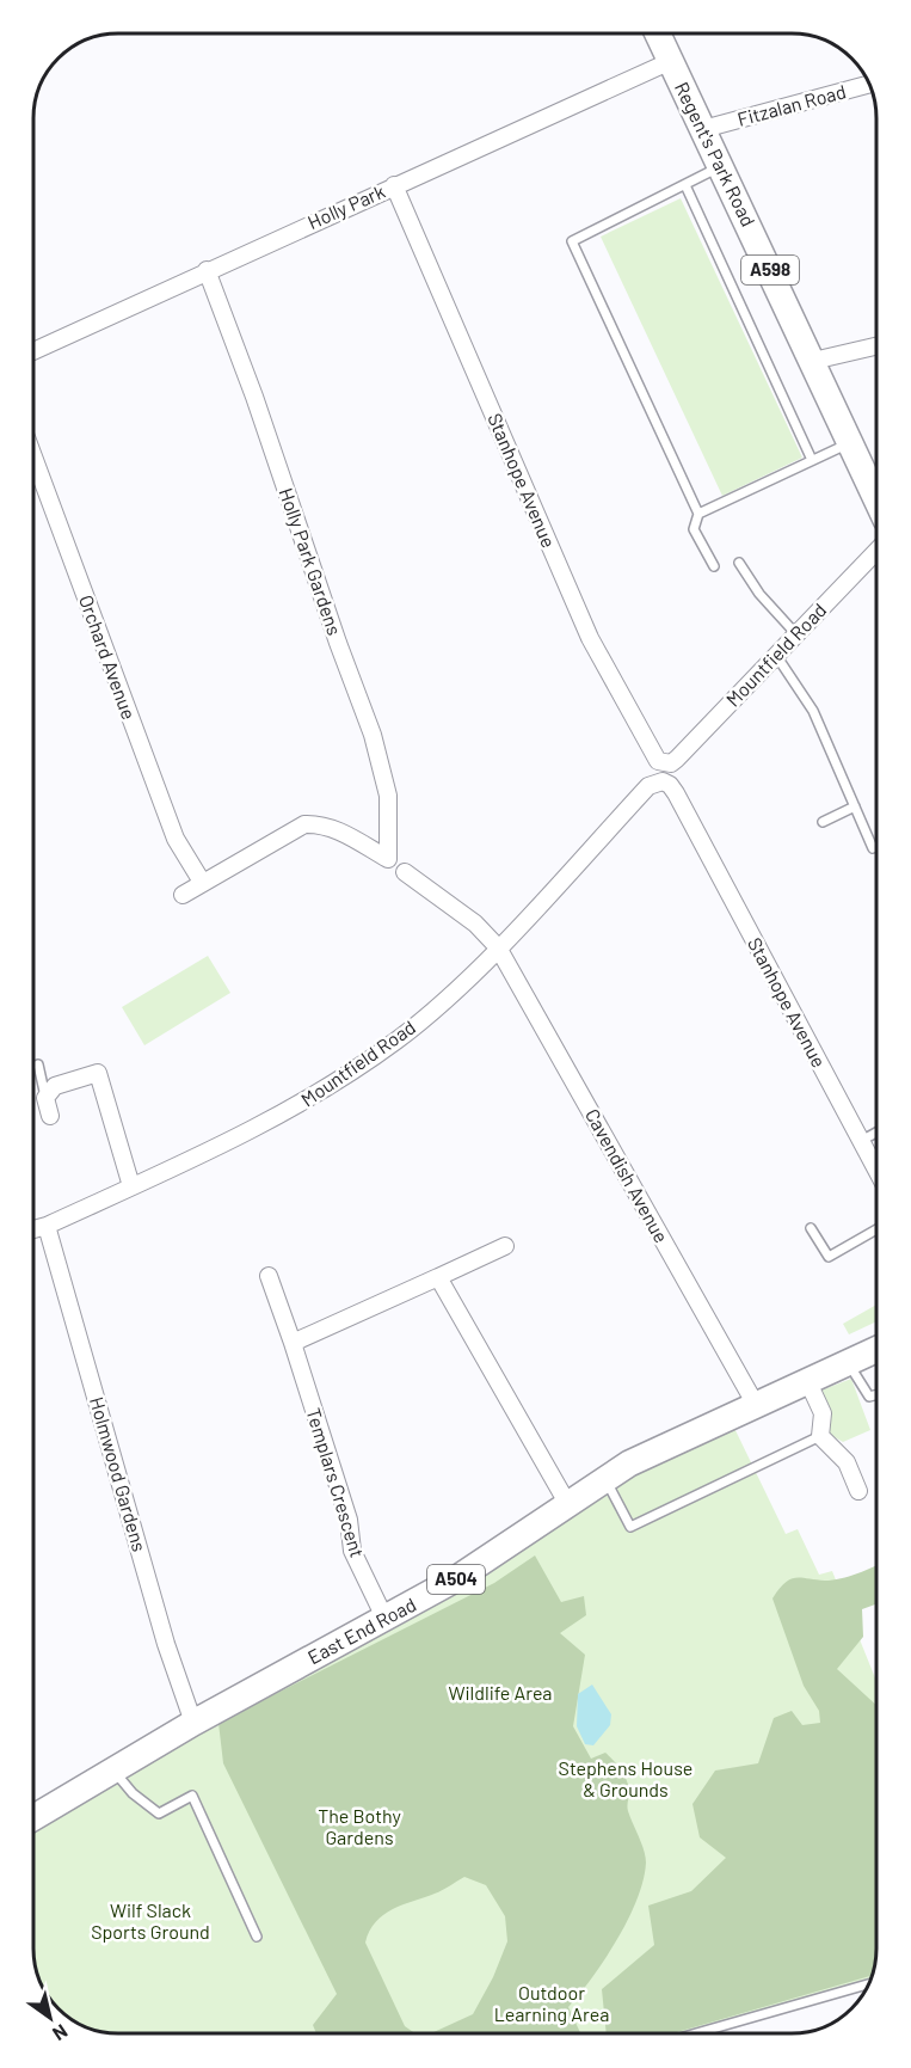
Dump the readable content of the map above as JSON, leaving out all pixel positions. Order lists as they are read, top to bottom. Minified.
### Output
{"streets":{"main road":["Regent's Park Road","A598","A504","East End Road"],"street":["Fitzalan Road","Holly Park","Stanhope Avenue","Holly Park Gardens","Mountfield Road","Orchard Avenue","Cavendish Avenue","Holmwood Gardens","Templars Crescent"]},"crossings":[["Fitzalan Road","Regent's Park Road"],["Regent's Park Road","Holly Park"],["Holly Park","Stanhope Avenue"],["Holly Park","Holly Park Gardens"],["Stanhope Avenue","Mountfield Road"],["Holly Park Gardens","Orchard Avenue"],["Mountfield Road","Cavendish Avenue"],["Mountfield Road","Holmwood Gardens"],["Cavendish Avenue","East End Road"],["Holmwood Gardens","East End Road"],["Templars Crescent","East End Road"]],"parks":["Wildlife Area","Stephens House & Grounds","The Bothy Gardens","Wilf Slack Sports Ground","Outdoor Learning Area"],"north":"bottom right"}
